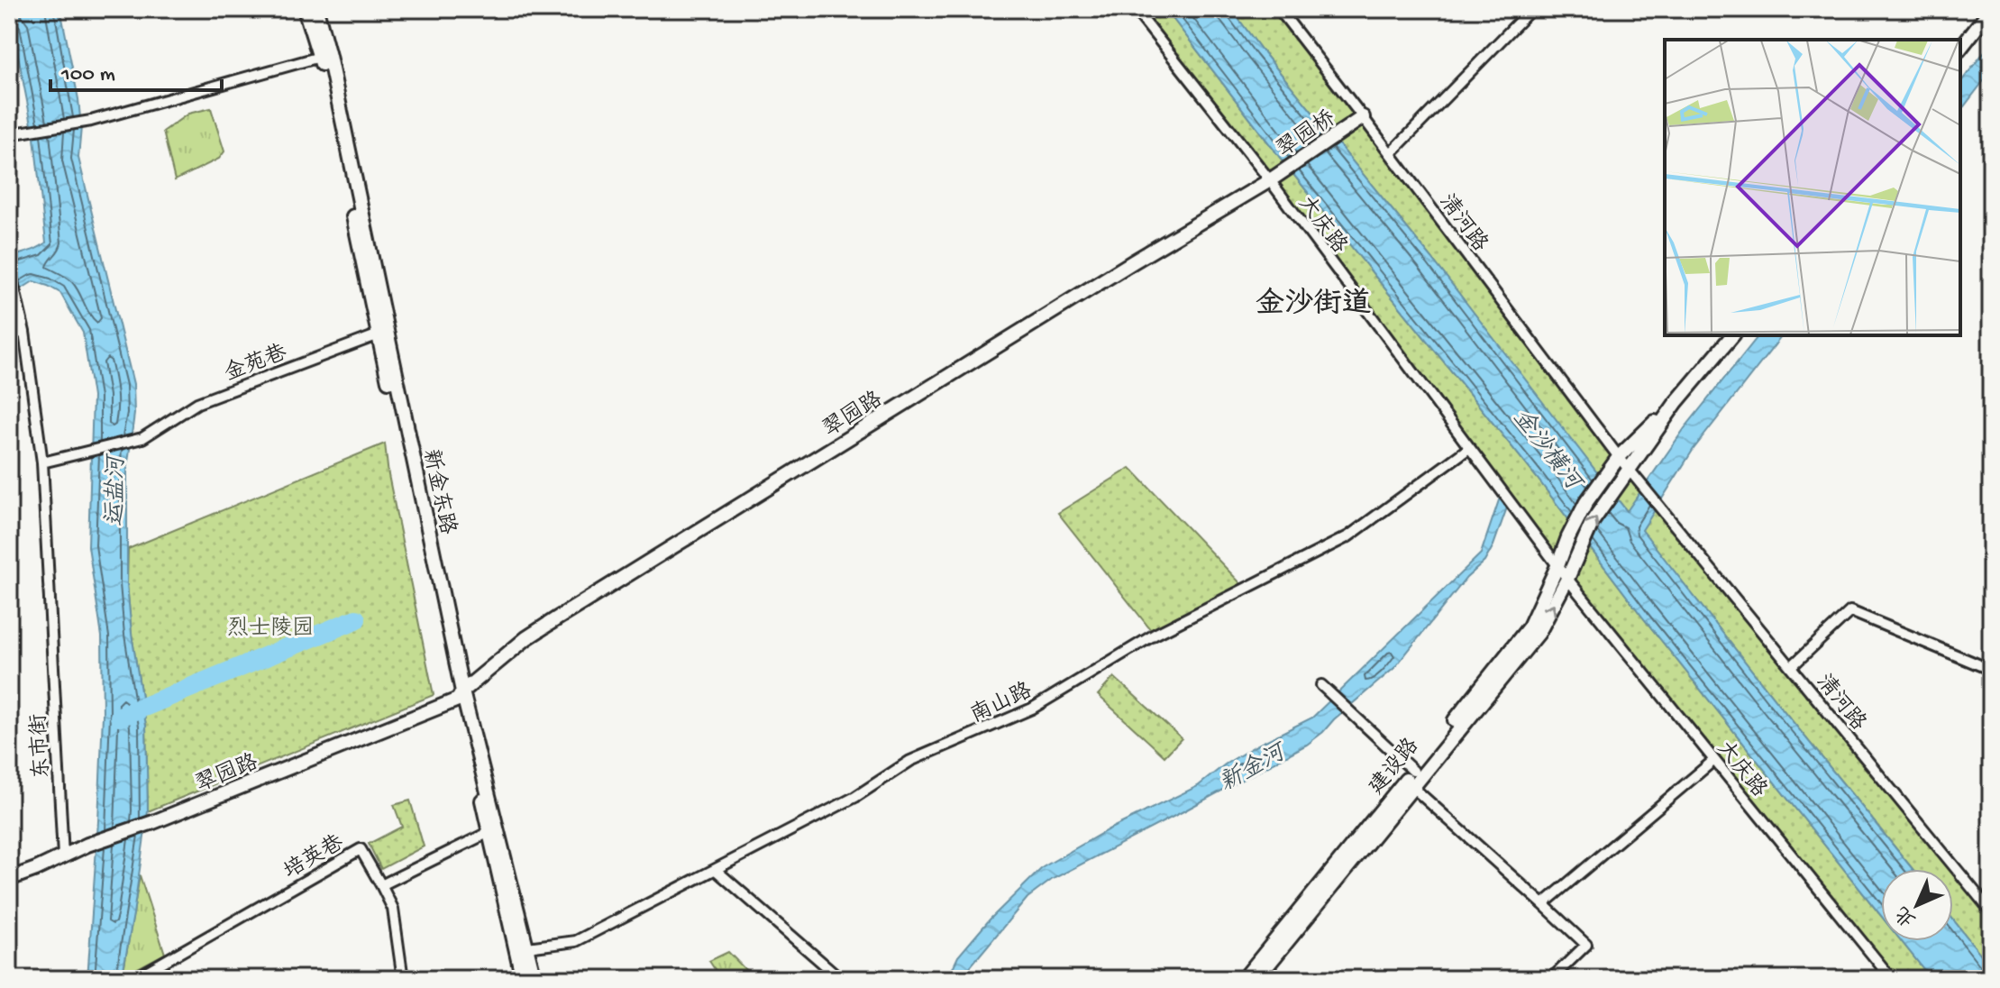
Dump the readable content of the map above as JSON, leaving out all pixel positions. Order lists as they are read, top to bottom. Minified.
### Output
{"streets":{"street":["翠园桥","清河路","大庆路","金苑巷","翠园路","新金东路","南山路","东市街","建设路","培英巷"]},"crossings":[["翠园桥","清河路"],["翠园桥","大庆路"],["翠园桥","翠园路"],["清河路","建设路"],["大庆路","翠园路"],["大庆路","南山路"],["大庆路","建设路"],["金苑巷","新金东路"],["金苑巷","东市街"],["翠园路","新金东路"],["翠园路","东市街"],["新金东路","南山路"]],"districts":["金沙街道"],"water":["金沙横河","运盐河","新金河"],"parks":["烈士陵园"],"scale_bar":"100 m","north":"bottom left"}
